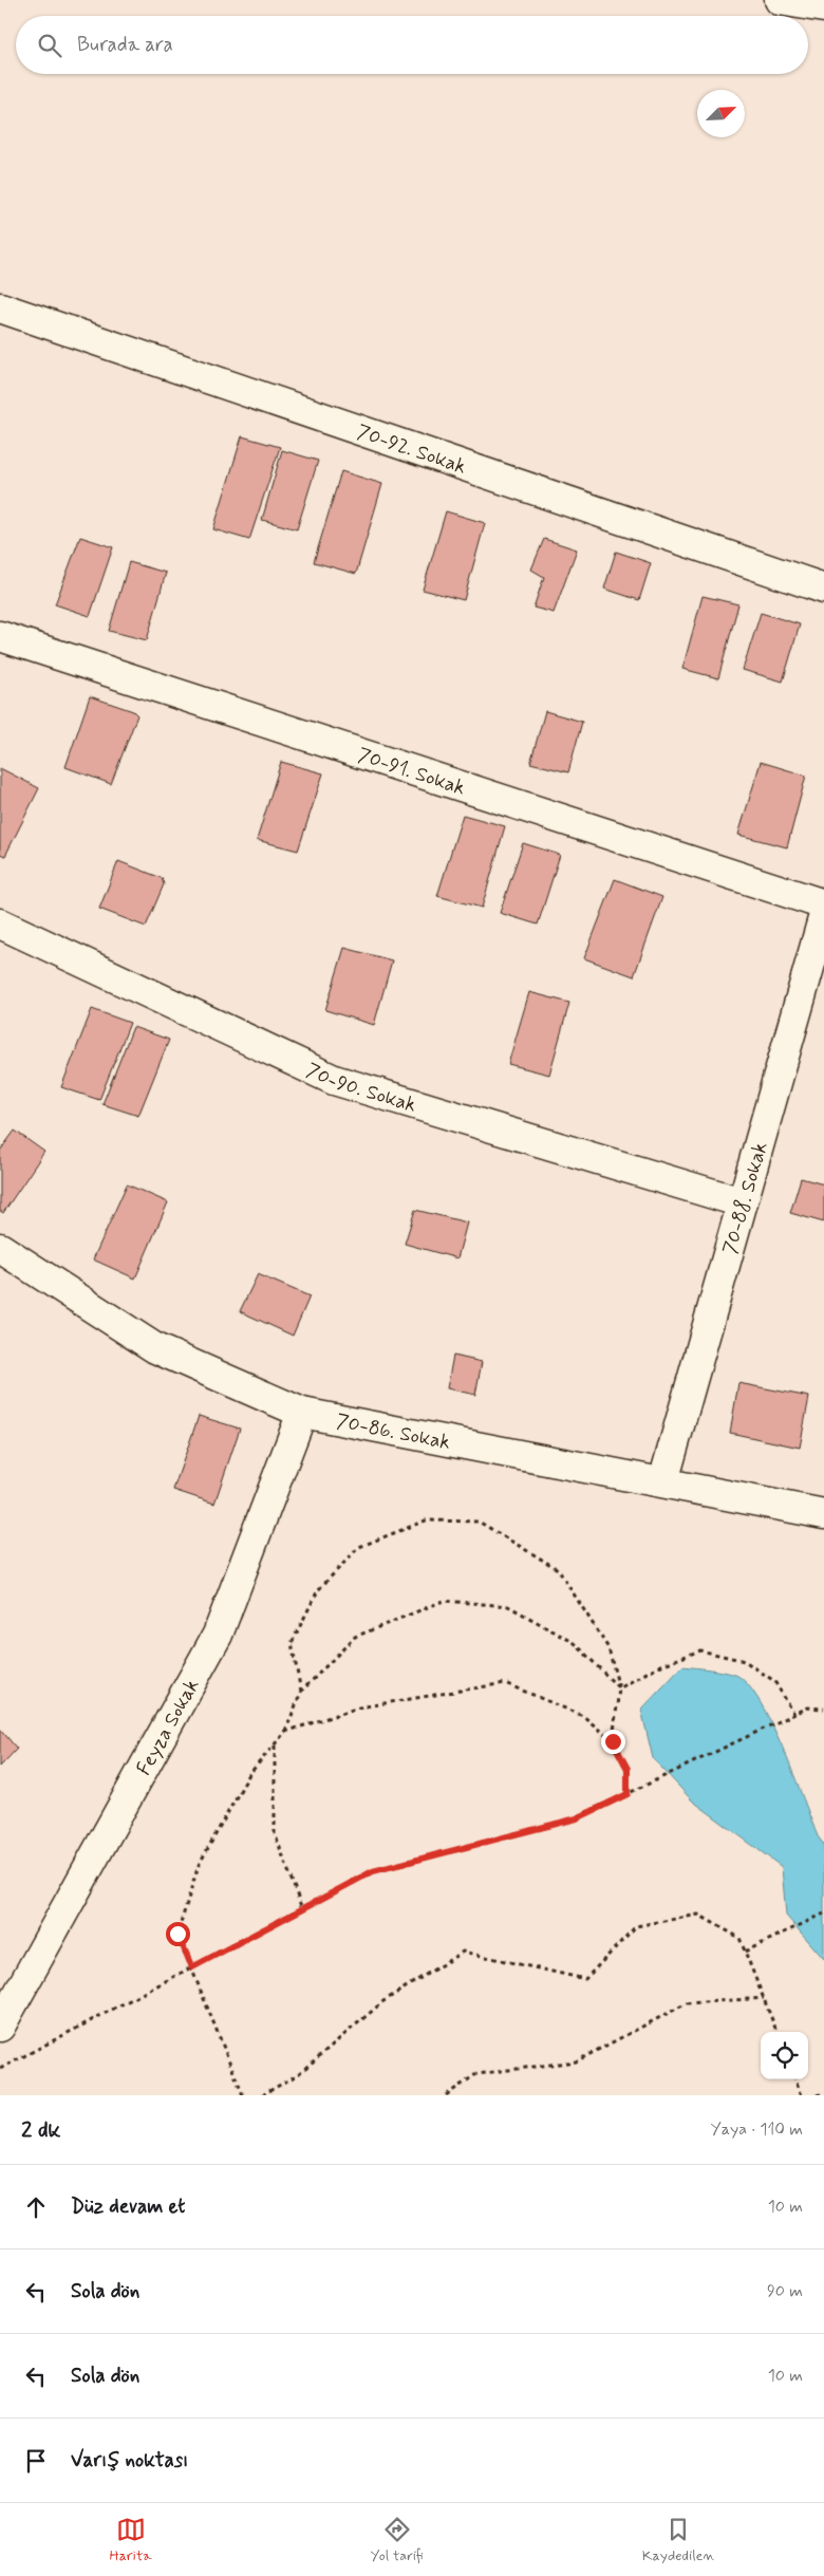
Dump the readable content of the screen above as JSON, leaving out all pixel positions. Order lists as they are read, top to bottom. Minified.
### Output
{"streets":{"street":["70-92. Sokak","70-91. Sokak","70-90. Sokak","70-88. Sokak","70-86. Sokak","Feyza Sokak"]},"crossings":[["70-90. Sokak","70-88. Sokak"],["70-88. Sokak","70-86. Sokak"],["70-86. Sokak","Feyza Sokak"]],"north":"top right","page":{"search":"Burada ara","heading":["2 dk","Yaya · 110 m"],"list":[["Düz devam et","10 m"],["Sola dön","90 m"],["Sola dön","10 m"],"Varış noktası"],"nav":["Harita","Yol tarifi","Kaydedilen"]}}
